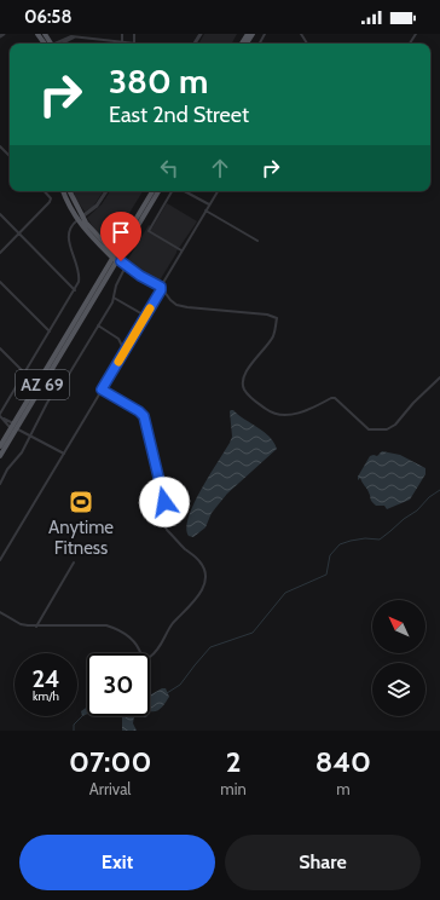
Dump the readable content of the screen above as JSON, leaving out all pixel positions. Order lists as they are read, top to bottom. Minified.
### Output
{"streets":{"main road":["AZ 69"]},"places":{"sports":["Anytime Fitness"]},"north":"top left","page":{"status":"06:58","turn":["380 m","East 2nd Street"],"speed":"24 km/h","limit":"30","eta":["07:00","Arrival","2","min","840","m"],"buttons":["Exit","Share"]}}
